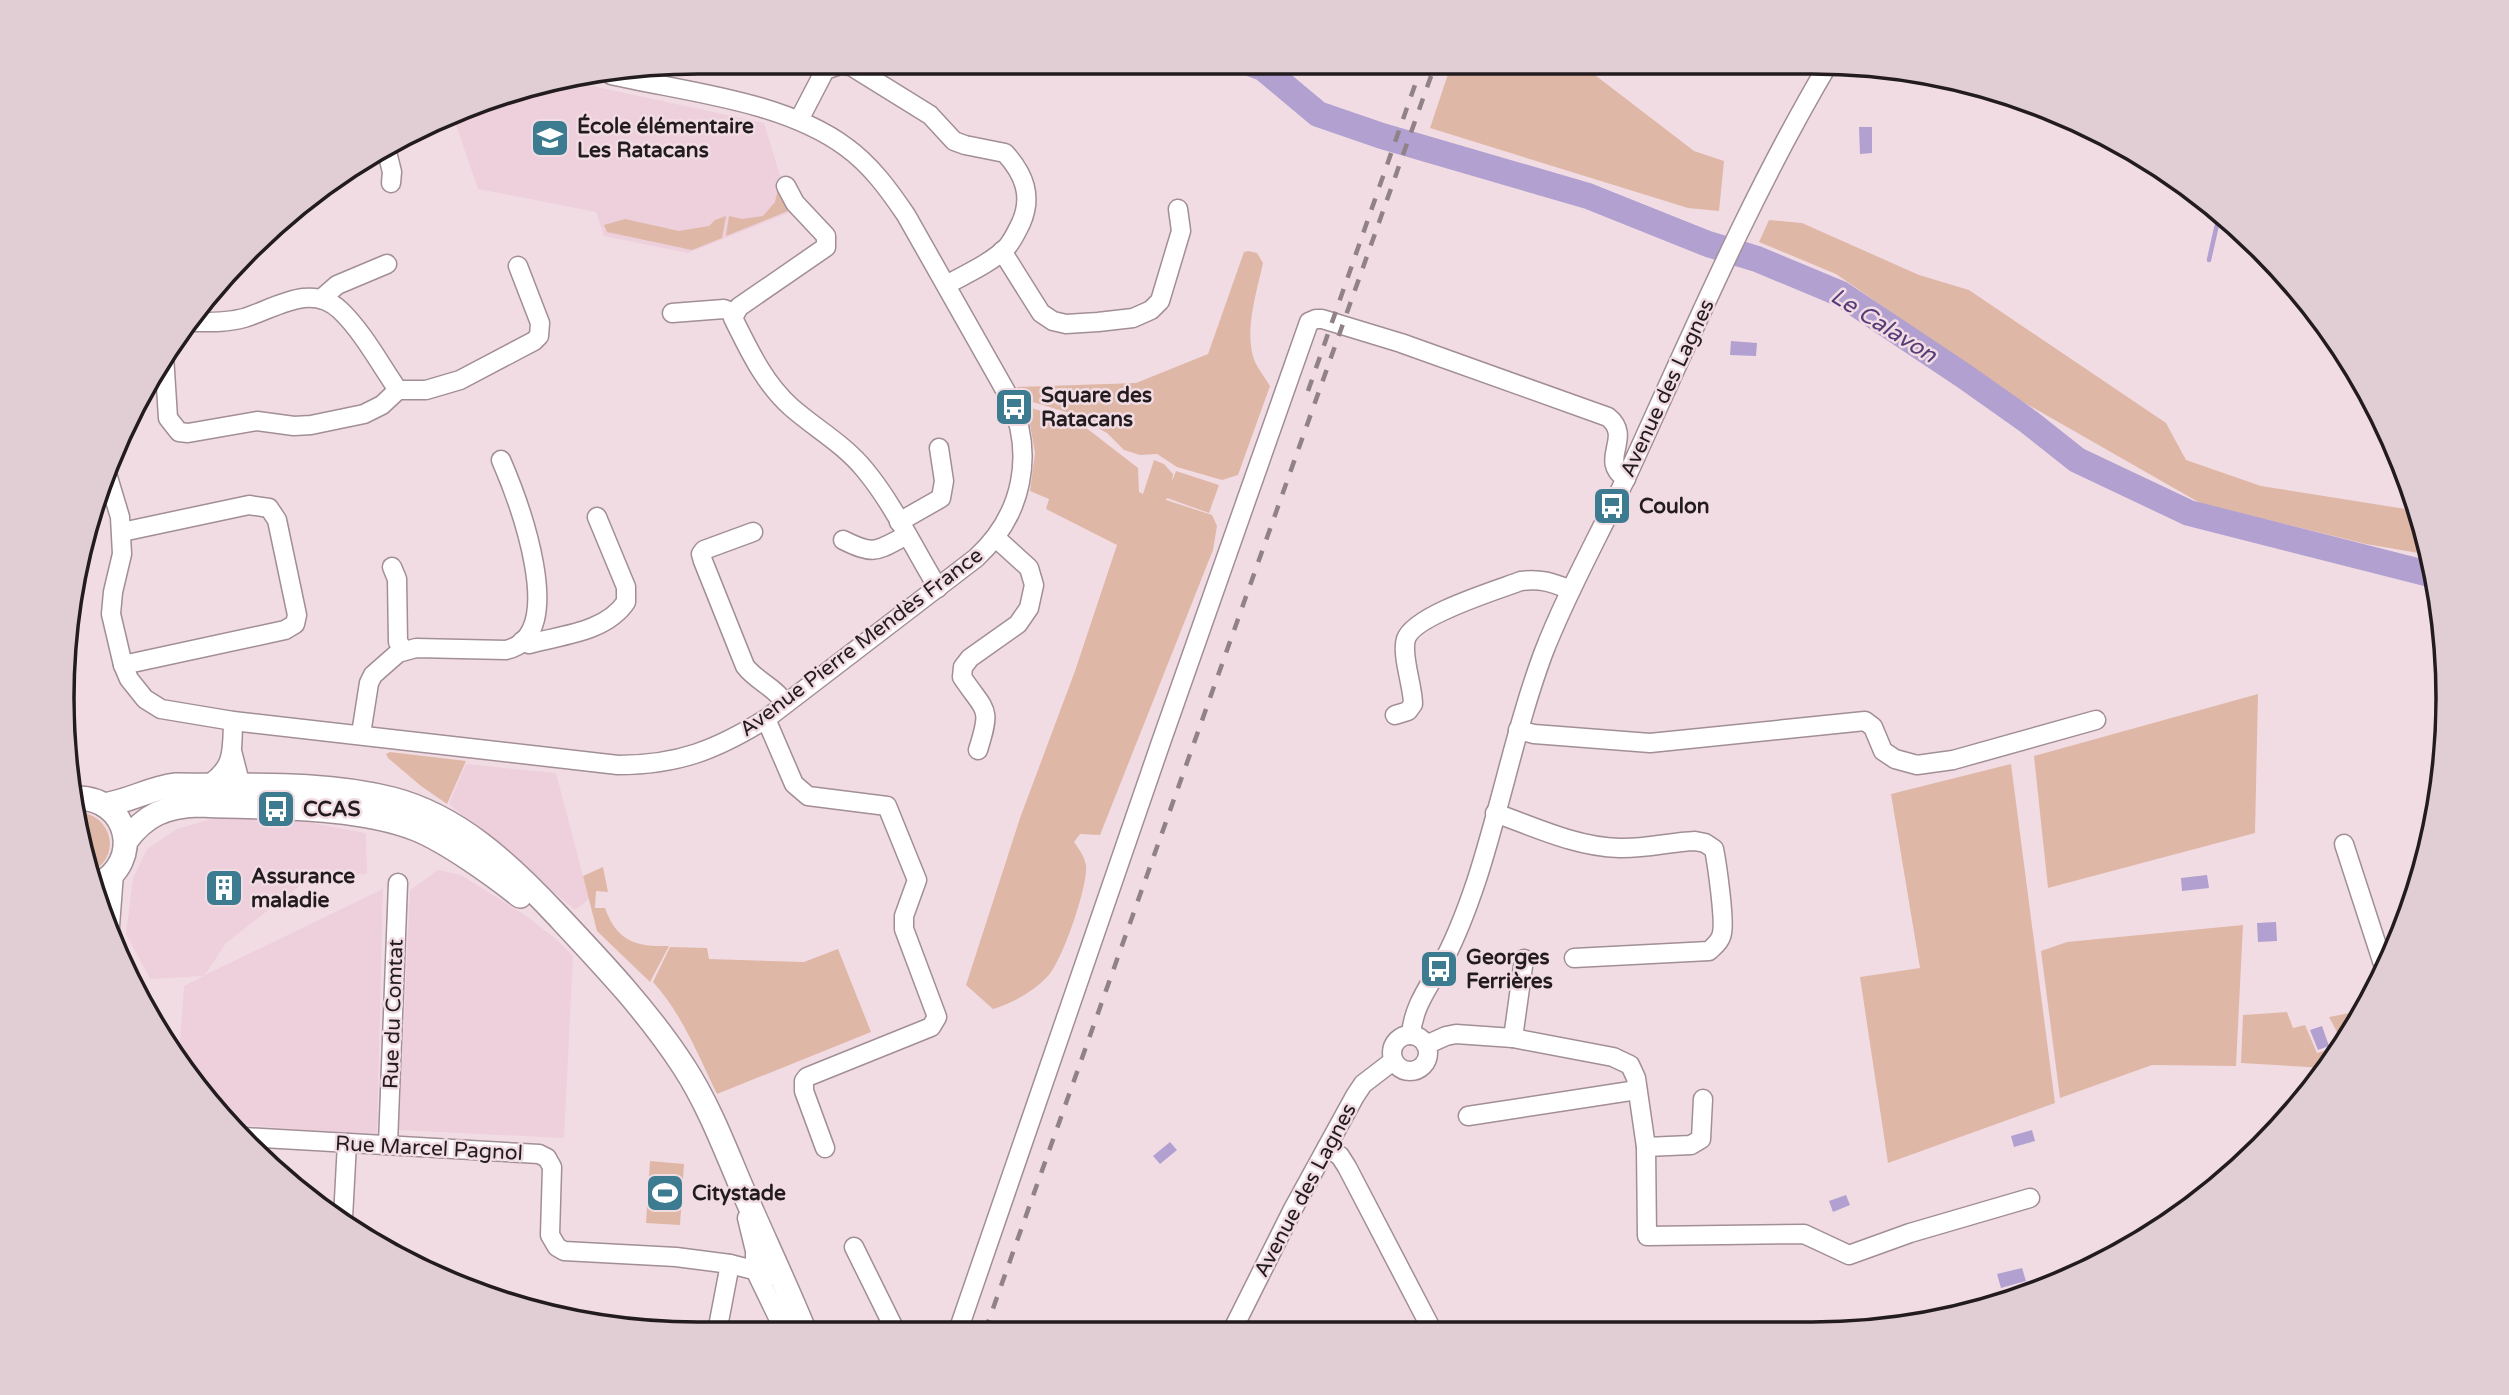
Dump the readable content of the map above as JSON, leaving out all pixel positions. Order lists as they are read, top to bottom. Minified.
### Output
{"streets":{"street":["Avenue des Lagnes","Avenue Pierre Mendès France","Rue du Comtat","Rue Marcel Pagnol"]},"crossings":[["Rue du Comtat","Rue Marcel Pagnol"]],"water":["Le Calavon"],"places":{"school or university":["École élémentaire Les Ratacans"],"bus stop":["Square des Ratacans","Coulon","CCAS","Georges Ferrières"],"building":["Assurance maladie"],"sports":["Citystade"]}}
